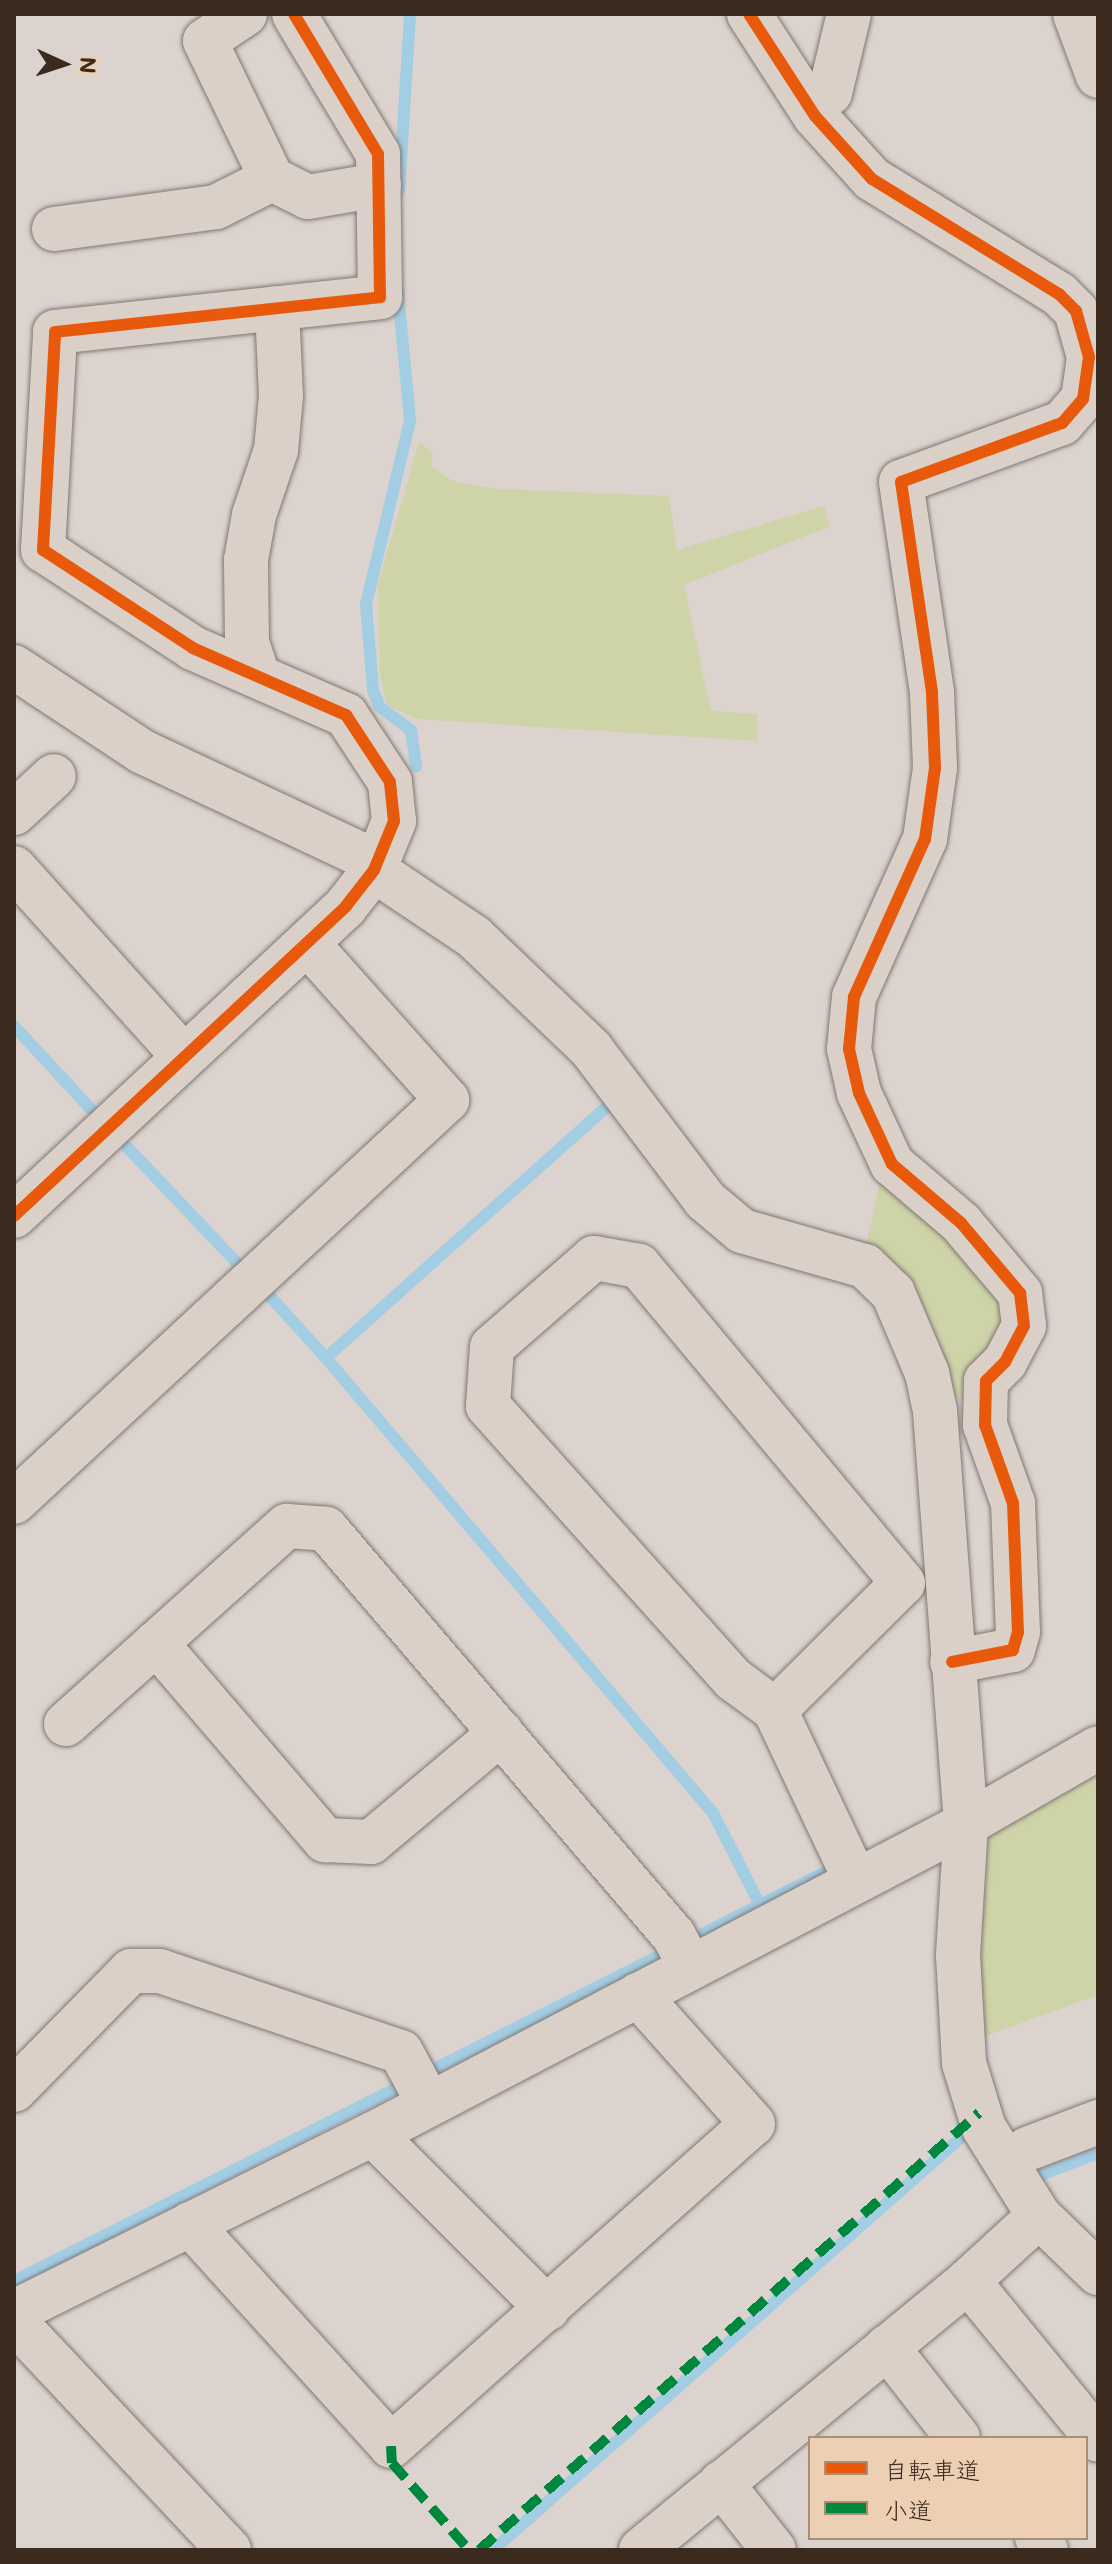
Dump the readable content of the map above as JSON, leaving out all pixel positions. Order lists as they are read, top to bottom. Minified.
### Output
{"legend":["自転車道","小道"],"north":"right"}
